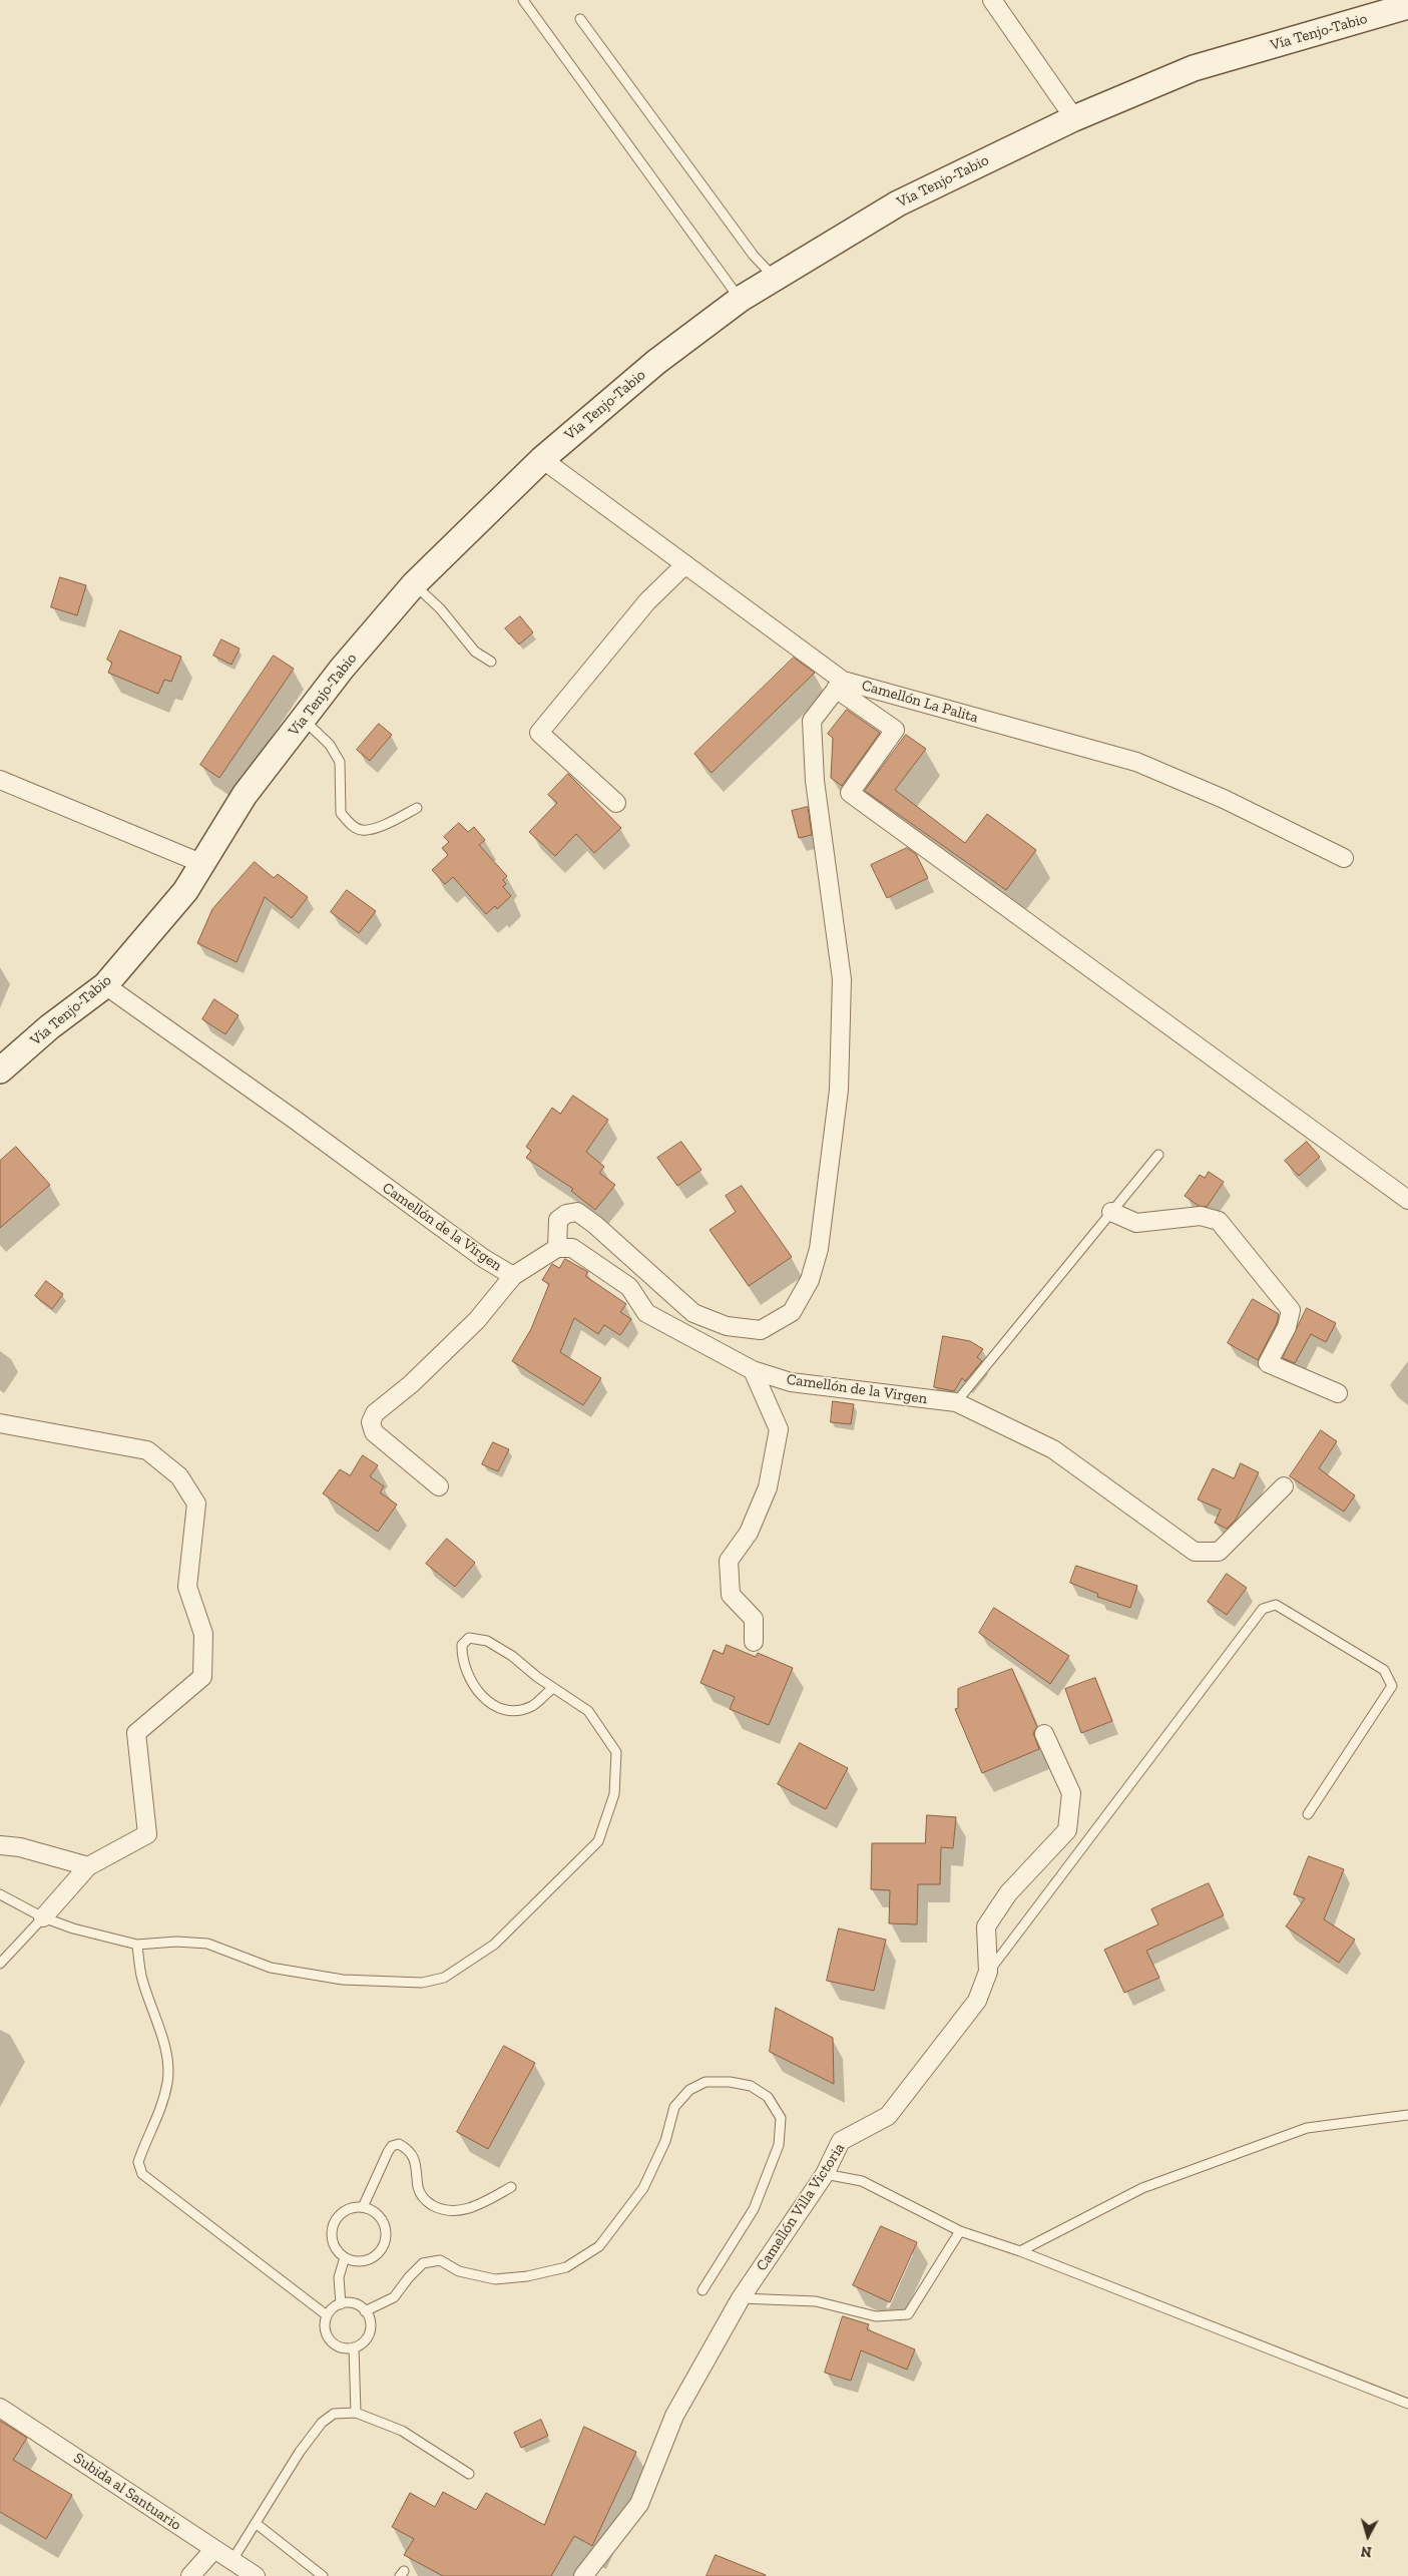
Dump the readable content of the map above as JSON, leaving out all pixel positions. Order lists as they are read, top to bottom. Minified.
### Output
{"streets":{"main road":["Vía Tenjo-Tabio"],"street":["Camellón La Palita","Camellón de la Virgen","Camellón Villa Victoria","Subida al Santuario"]},"crossings":[["Vía Tenjo-Tabio","Camellón La Palita"],["Vía Tenjo-Tabio","Camellón de la Virgen"]],"north":"bottom"}
